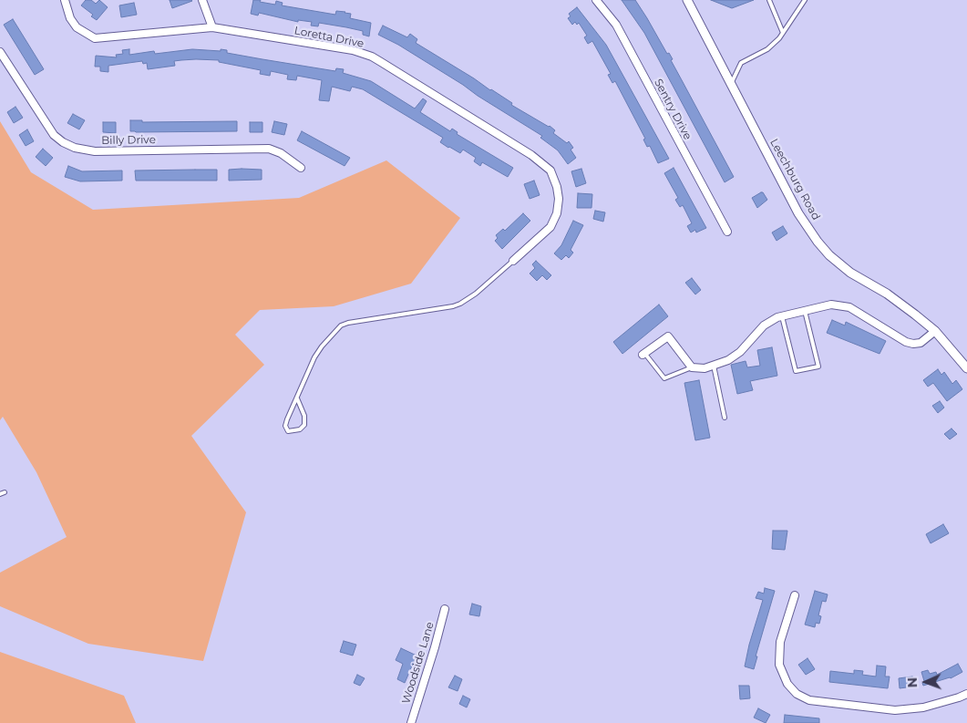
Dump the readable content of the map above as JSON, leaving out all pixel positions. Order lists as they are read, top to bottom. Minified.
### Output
{"streets":{"street":["Loretta Drive","Sentry Drive","Billy Drive","Leechburg Road","Woodside Lane"]},"north":"left"}
